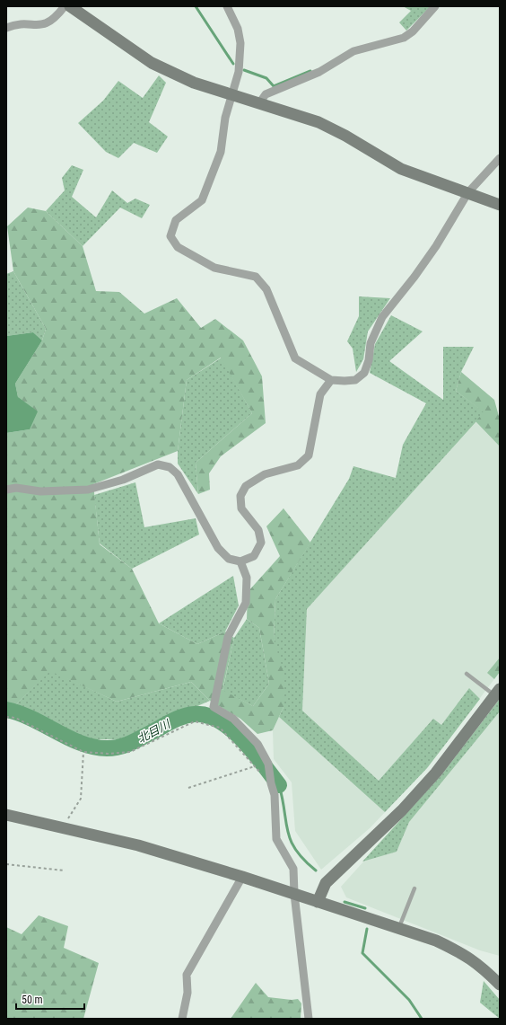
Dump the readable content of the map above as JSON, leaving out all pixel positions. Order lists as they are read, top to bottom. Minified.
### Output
{"water":["北目川"],"scale_bar":"50 m"}
